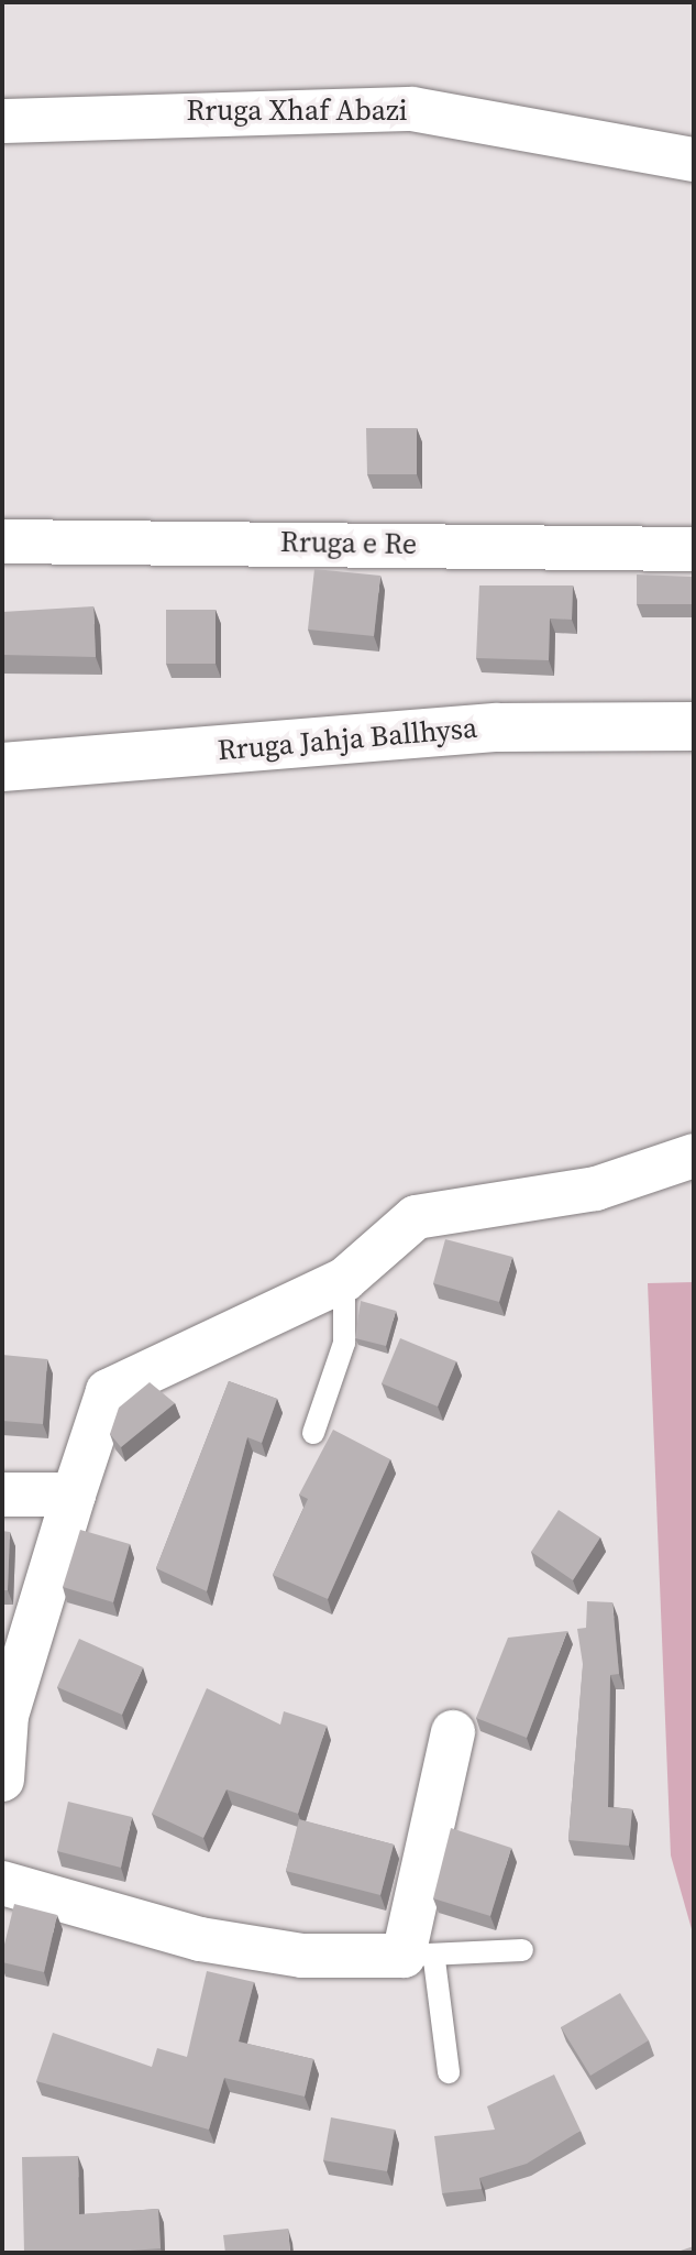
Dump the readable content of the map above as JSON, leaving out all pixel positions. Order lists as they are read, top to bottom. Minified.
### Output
{"streets":{"main road":["Rruga Jahja Ballhysa"],"street":["Rruga Xhaf Abazi","Rruga e Re"]}}
